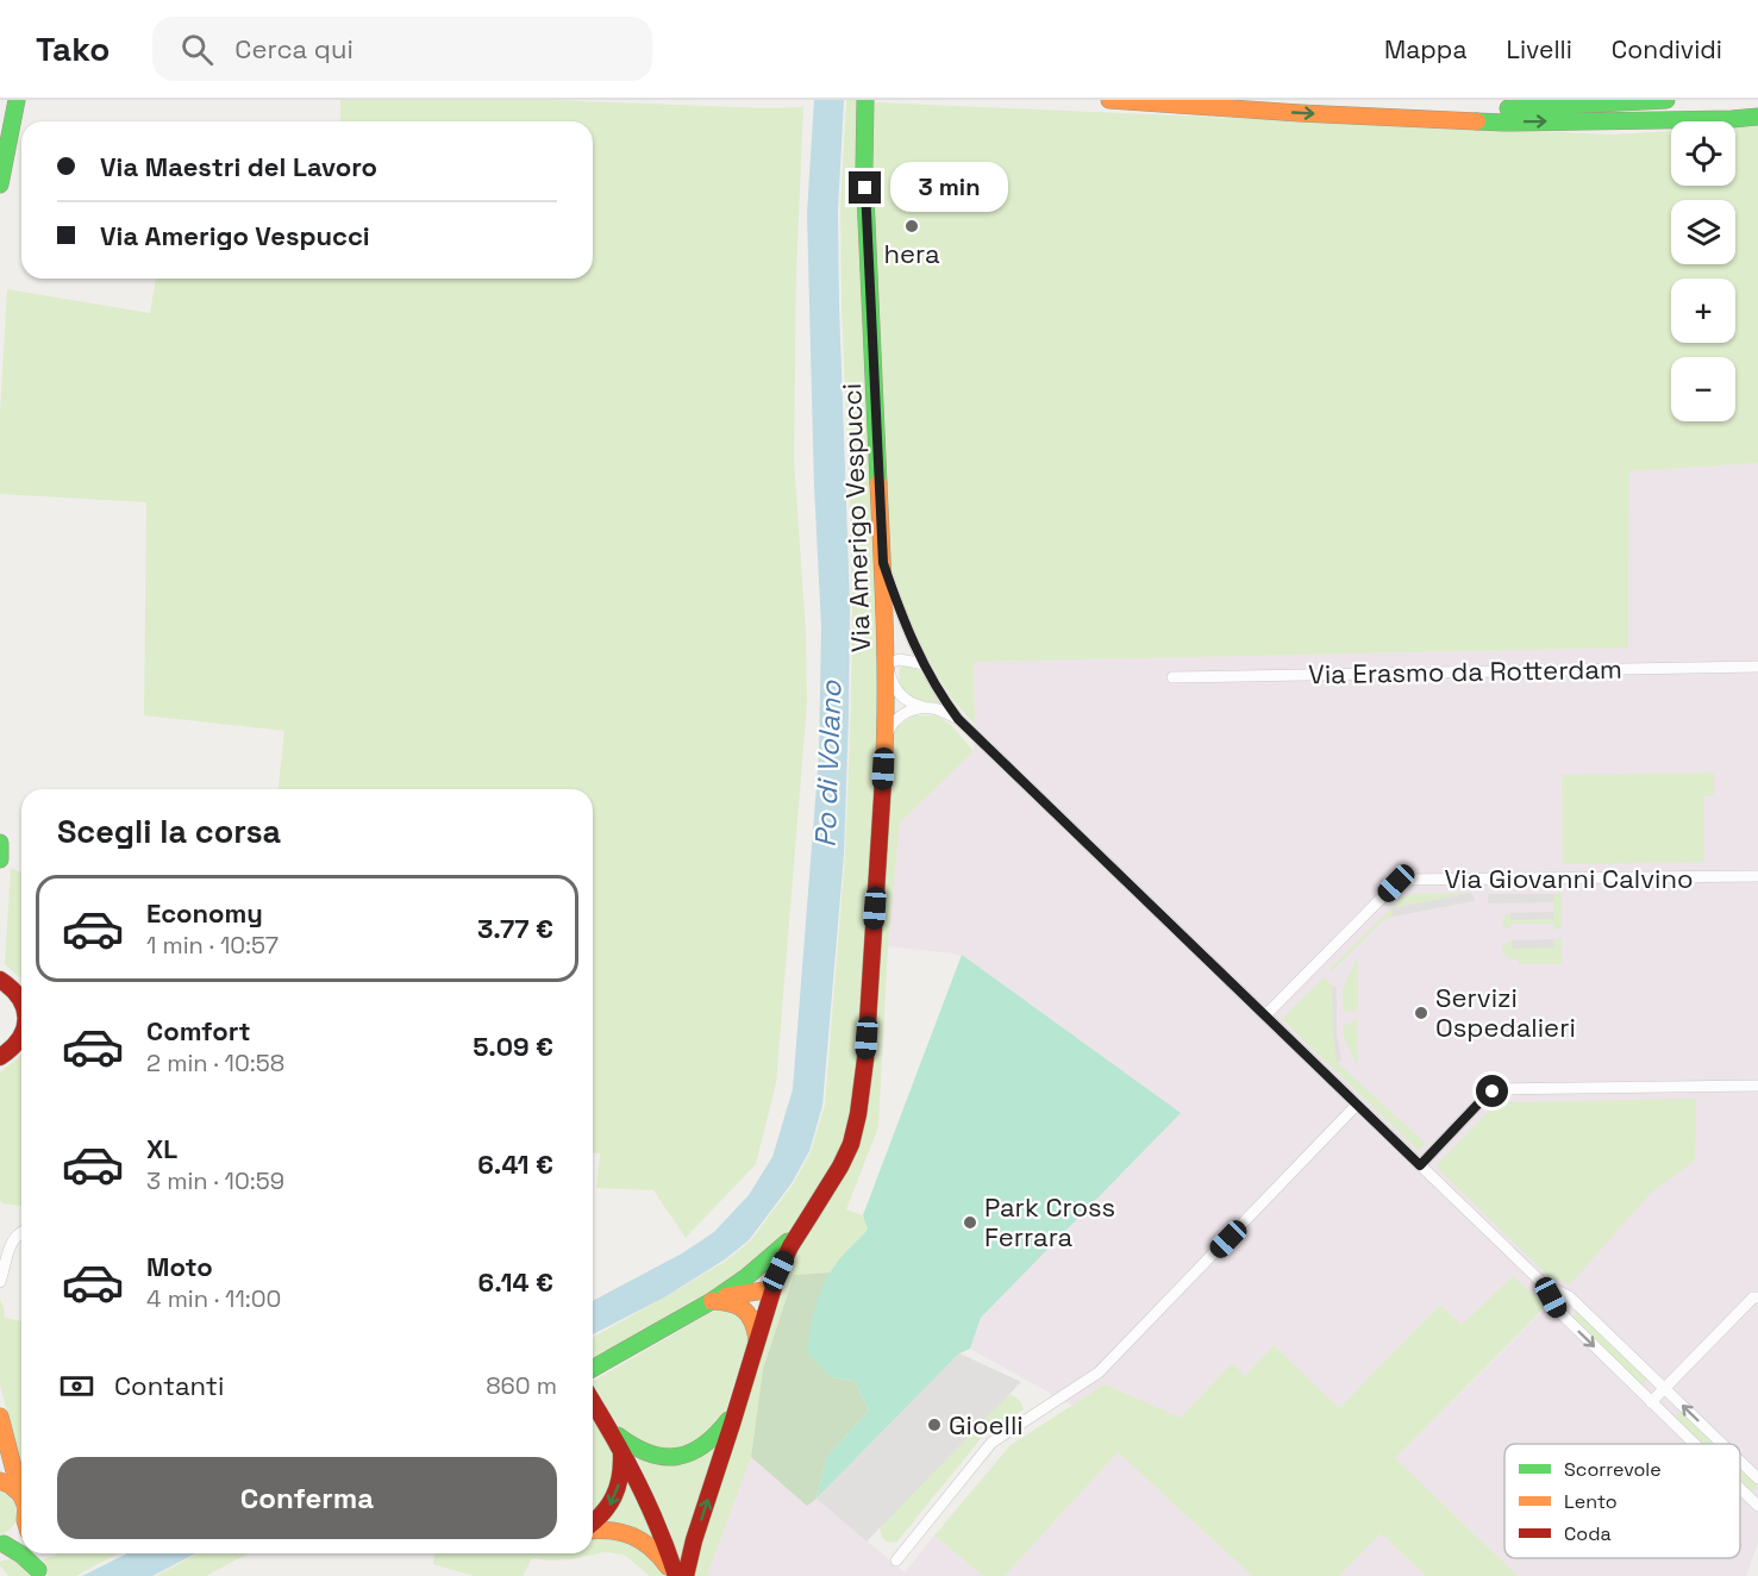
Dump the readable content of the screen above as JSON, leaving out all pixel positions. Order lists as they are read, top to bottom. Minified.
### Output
{"streets":{"main road":["Via Amerigo Vespucci"],"street":["Via Erasmo da Rotterdam","Via Giovanni Calvino"]},"water":["Po di Volano"],"places":["hera","Servizi Ospedalieri","Park Cross Ferrara","Gioelli"],"legend":["Scorrevole","Lento","Coda"],"page":{"header":"Tako","search":"Cerca qui","nav":["Mappa","Livelli","Condividi"],"map_buttons":["+","−"],"banner":["Via Maestri del Lavoro","Via Amerigo Vespucci"],"bubble":"3 min","heading":"Scegli la corsa","list":[{"name":"Economy","note":"1 min · 10:57","value":"3.77 €"},{"name":"Comfort","note":"2 min · 10:58","value":"5.09 €"},{"name":"XL","note":"3 min · 10:59","value":"6.41 €"},{"name":"Moto","note":"4 min · 11:00","value":"6.14 €"}],"pay":["Contanti","860 m"],"buttons":"Conferma"}}
